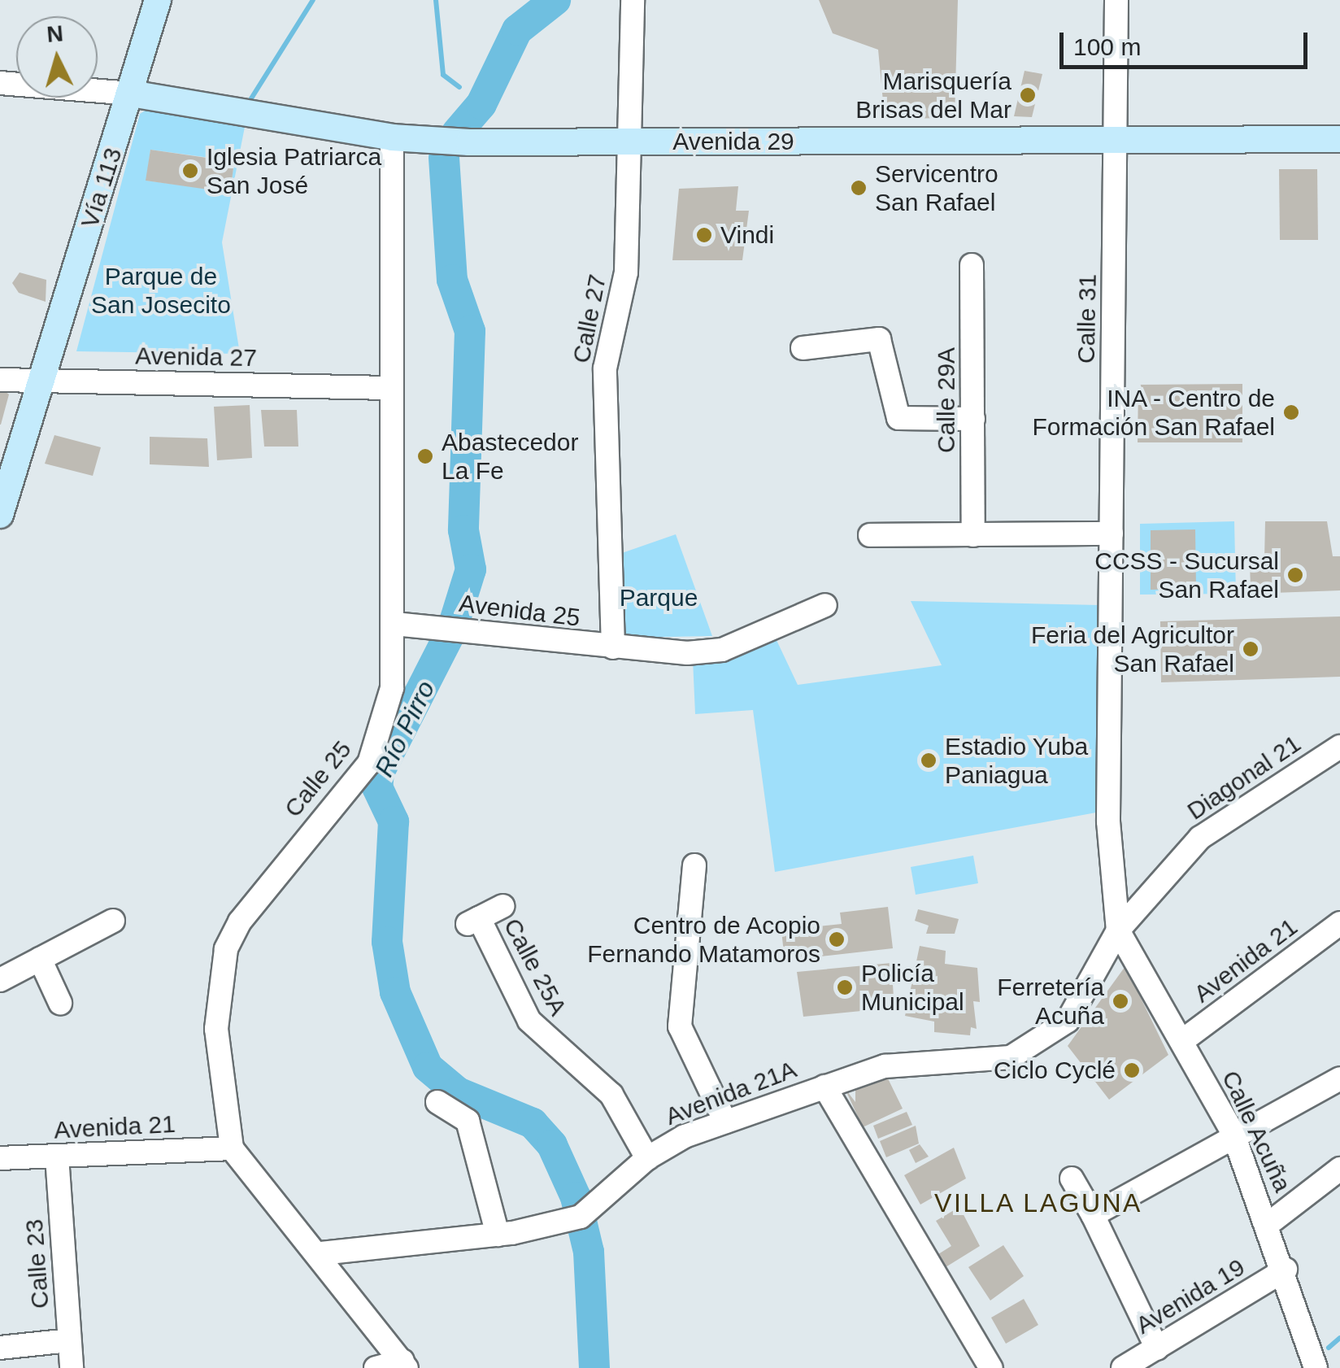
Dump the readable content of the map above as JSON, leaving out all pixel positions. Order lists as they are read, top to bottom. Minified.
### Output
{"streets":{"main road":["Avenida 29","Vía 113"],"street":["Calle 27","Calle 31","Avenida 27","Calle 29A","Avenida 25","Diagonal 21","Calle 25","Avenida 21","Calle 25A","Avenida 21A","Calle Acuña","Calle 23","Avenida 19"]},"crossings":[["Avenida 29","Vía 113"],["Avenida 29","Calle 27"],["Avenida 29","Calle 31"],["Avenida 29","Calle 25"],["Vía 113","Avenida 27"],["Calle 27","Avenida 25"],["Calle 31","Diagonal 21"],["Calle 31","Avenida 21A"],["Calle 31","Calle Acuña"],["Avenida 27","Calle 25"],["Avenida 25","Calle 25"],["Diagonal 21","Avenida 21A"],["Diagonal 21","Calle Acuña"],["Calle 25","Avenida 21"],["Avenida 21","Calle Acuña"],["Avenida 21","Calle 23"],["Calle 25A","Avenida 21A"],["Avenida 21A","Calle Acuña"],["Calle Acuña","Avenida 19"]],"districts":["VILLA LAGUNA"],"water":["Río Pirro"],"parks":["Parque de San Josecito","Parque"],"places":["Marisquería Brisas del Mar","Iglesia Patriarca San José","Servicentro San Rafael","Vindi","INA - Centro de Formación San Rafael","Abastecedor La Fe","CCSS - Sucursal San Rafael","Feria del Agricultor San Rafael","Estadio Yuba Paniagua","Centro de Acopio Fernando Matamoros","Policía Municipal","Ferretería Acuña","Ciclo Cyclé"],"scale_bar":"100 m","north":"top"}
